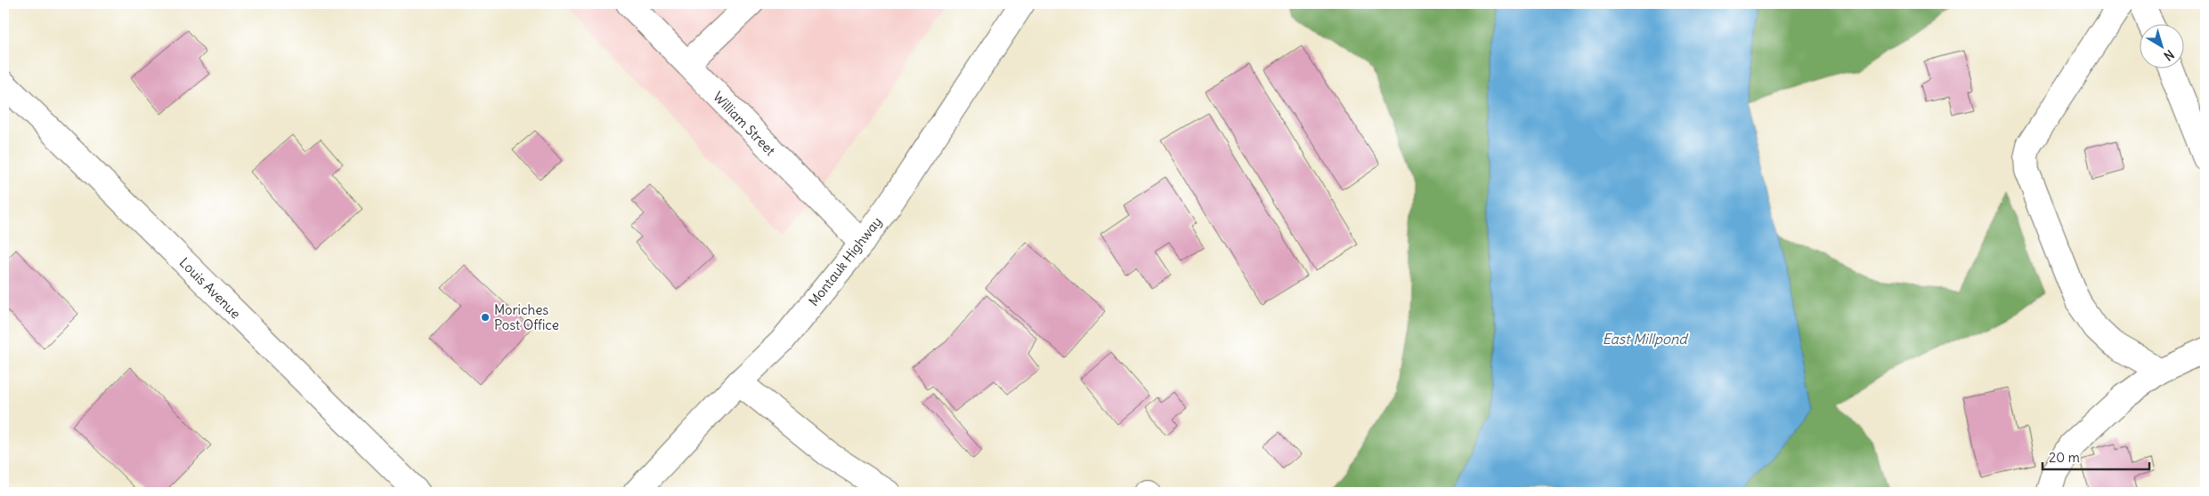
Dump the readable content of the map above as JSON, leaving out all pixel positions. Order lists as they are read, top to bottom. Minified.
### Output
{"streets":{"street":["William Street","Montauk Highway","Louis Avenue"]},"crossings":[["William Street","Montauk Highway"]],"water":["East Millpond"],"places":["Moriches Post Office"],"scale_bar":"20 m","north":"bottom right"}
